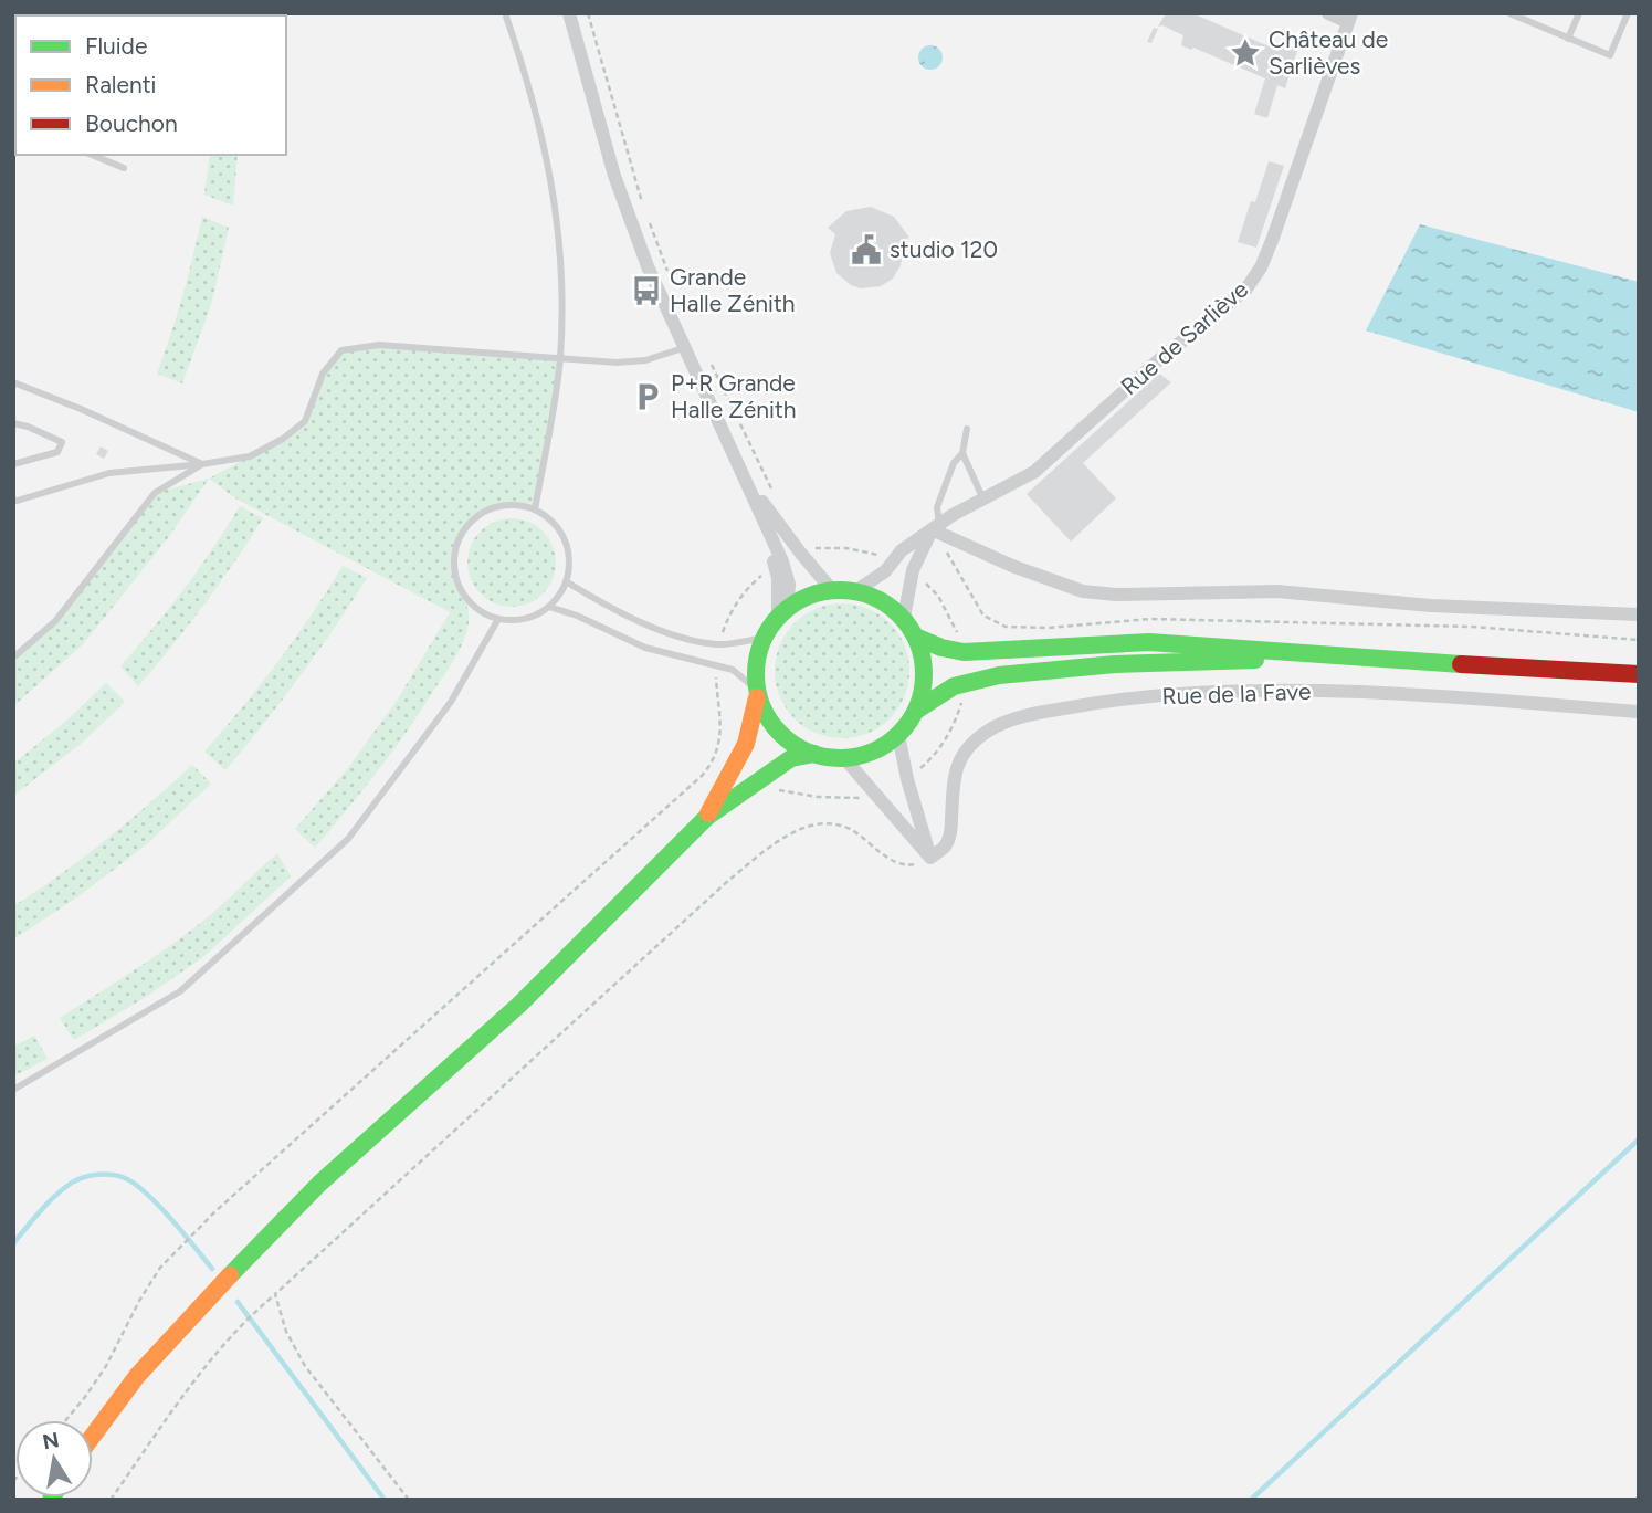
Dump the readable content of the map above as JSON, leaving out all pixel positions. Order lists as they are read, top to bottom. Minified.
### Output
{"streets":{"street":["Rue de Sarliève","Rue de la Fave"]},"places":{"place":["Château de Sarlièves"],"public building":["studio 120"],"bus stop":["Grande Halle Zénith"],"parking":["P+R Grande Halle Zénith"]},"legend":["Fluide","Ralenti","Bouchon"],"north":"top"}
